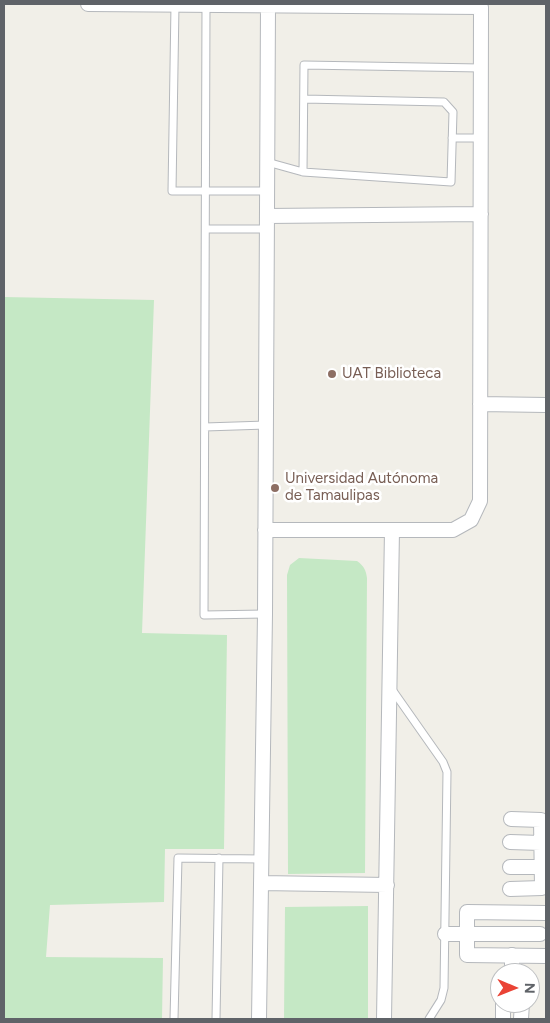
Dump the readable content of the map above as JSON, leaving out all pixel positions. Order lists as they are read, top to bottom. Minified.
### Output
{"places":["UAT Biblioteca","Universidad Autónoma de Tamaulipas"],"north":"right"}
